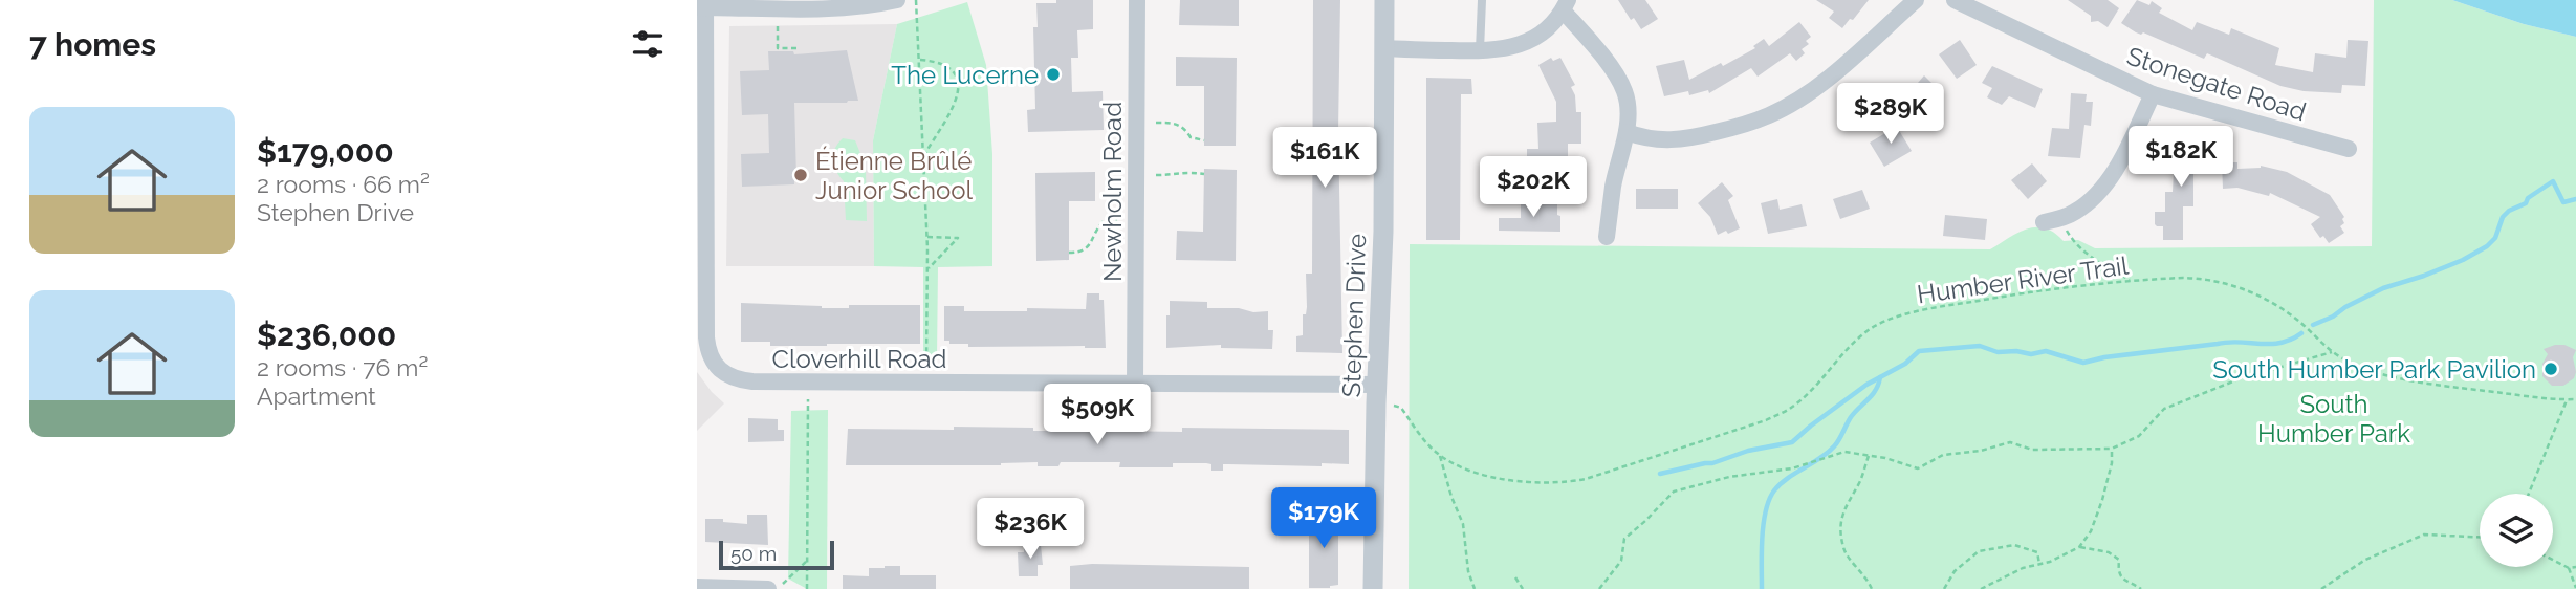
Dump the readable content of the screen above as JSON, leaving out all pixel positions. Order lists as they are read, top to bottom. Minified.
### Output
{"streets":{"street":["Stonegate Road","Newholm Road","Stephen Drive","Cloverhill Road"],"path":["Humber River Trail"]},"crossings":[["Newholm Road","Cloverhill Road"],["Stephen Drive","Cloverhill Road"]],"parks":["South Humber Park"],"places":["The Lucerne","Étienne Brûlé Junior School","South Humber Park Pavilion"],"scale_bar":"50 m","page":{"heading":"7 homes","price":["$289K","$182K","$161K","$202K","$509K","$179K","$236K"],"list":[{"name":"$179,000","note":"2 rooms · 66 m² · Stephen Drive"},{"name":"$236,000","note":"2 rooms · 76 m² · Apartment"}],"scale":"50 m"}}
